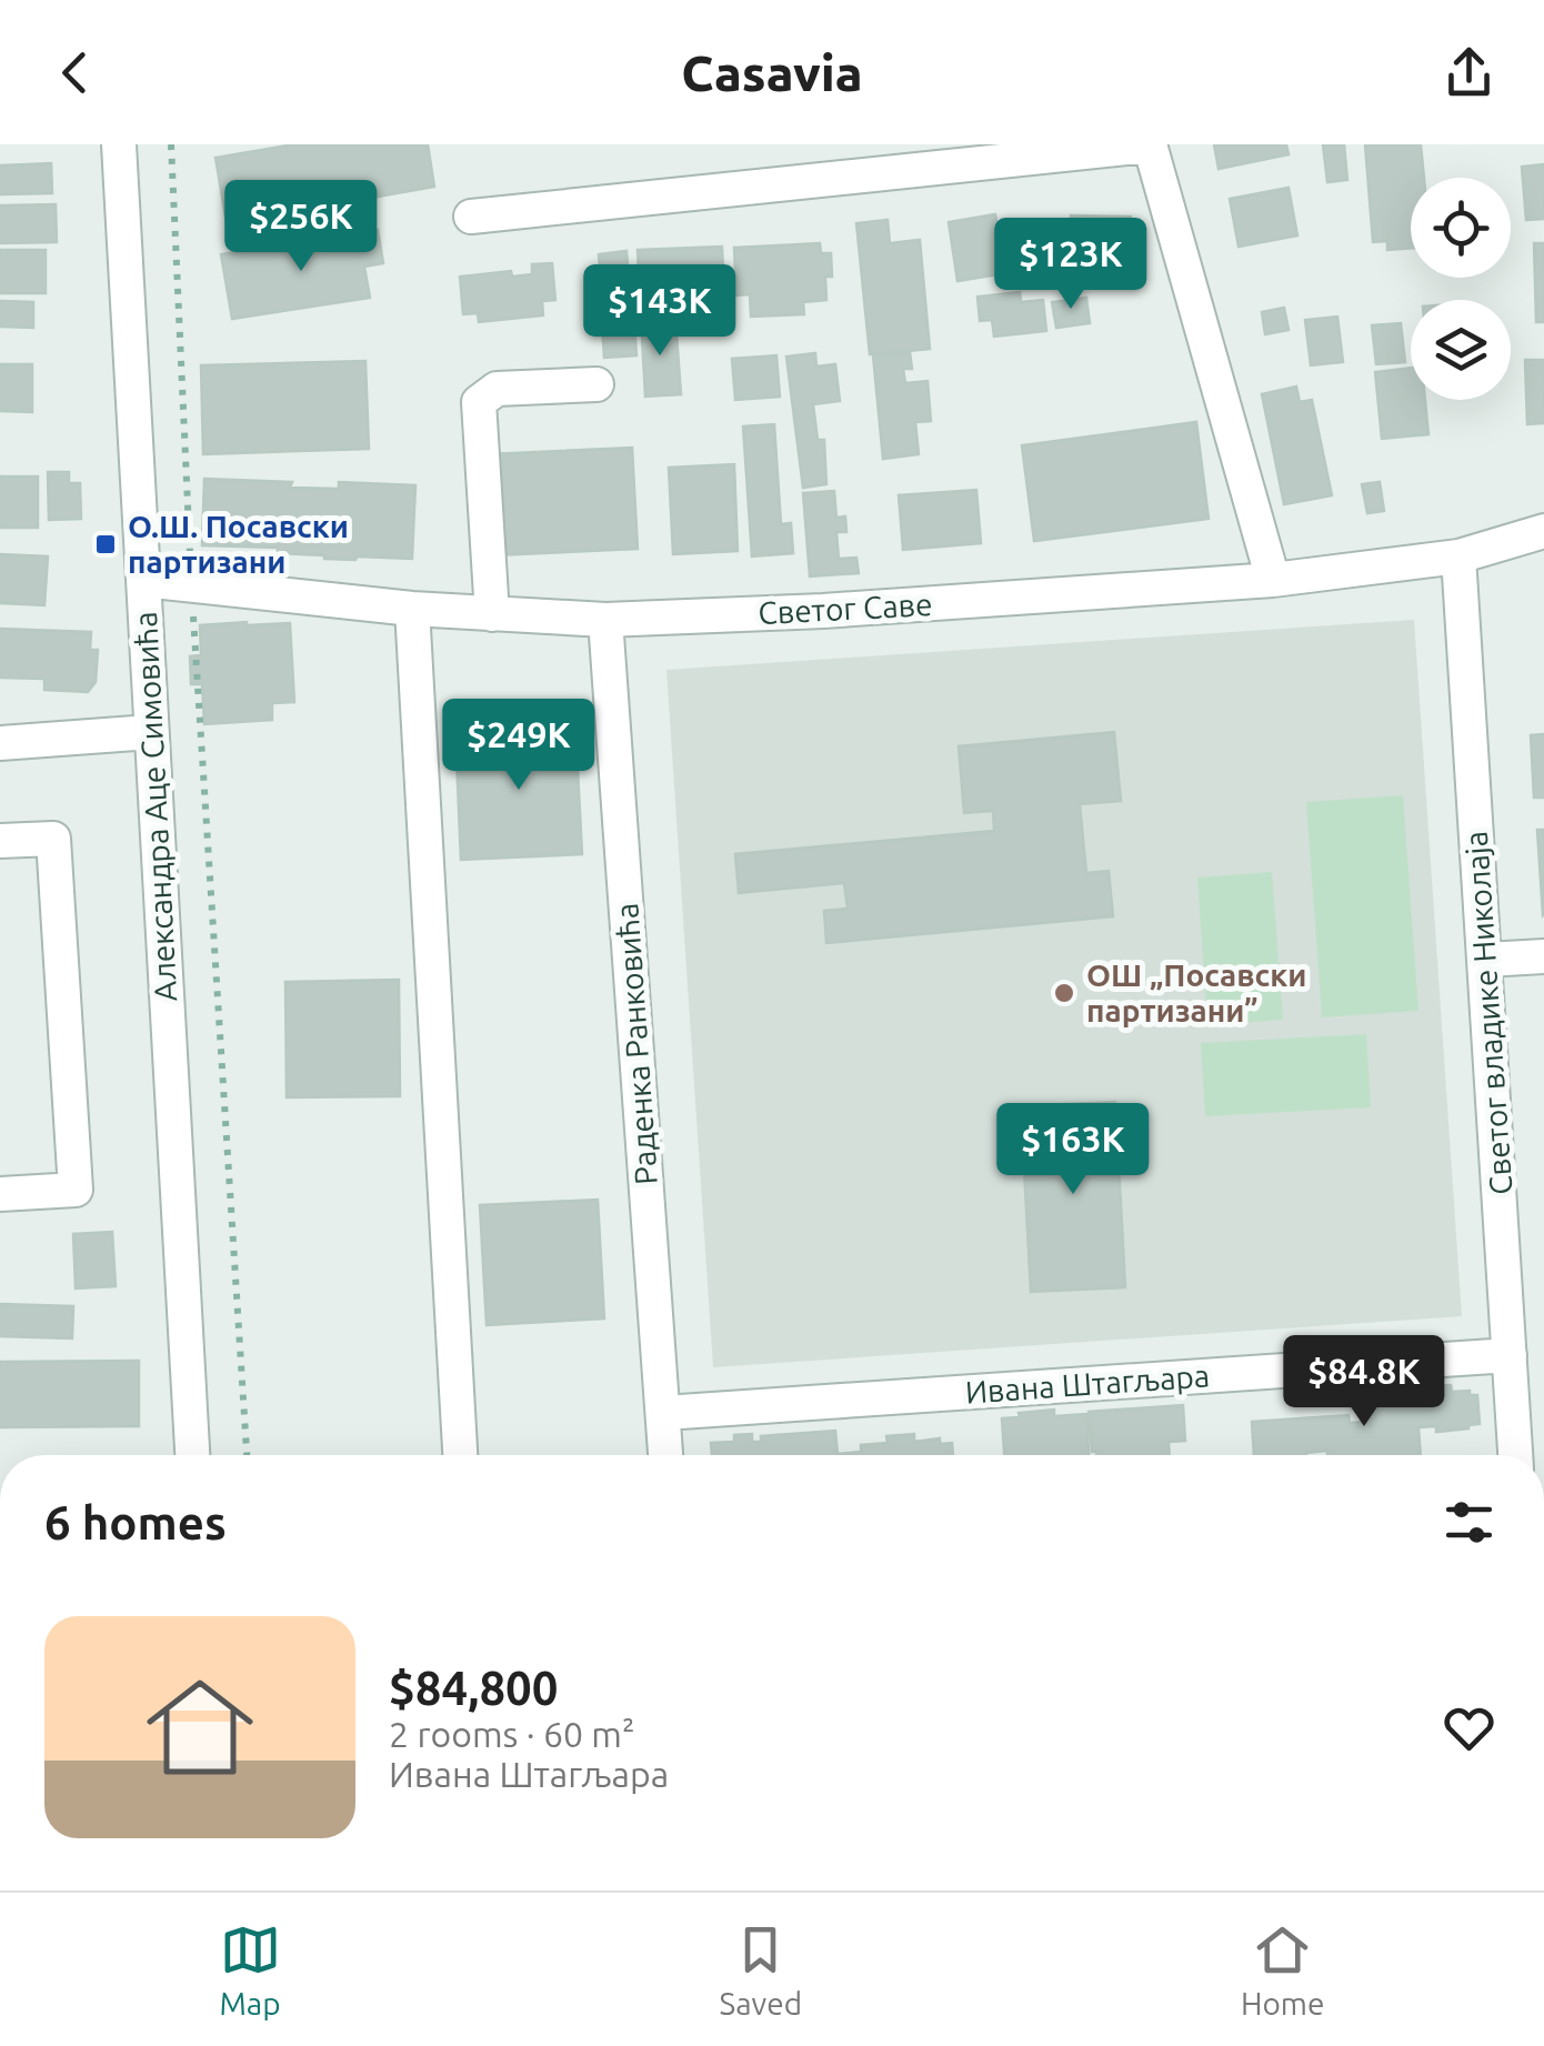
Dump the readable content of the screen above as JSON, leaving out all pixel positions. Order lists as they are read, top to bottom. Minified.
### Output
{"streets":{"street":["Светог Саве","Александра Аце Симовића","Светог владике Николаја","Раденка Ранковића","Ивана Штагљара"]},"crossings":[["Светог Саве","Александра Аце Симовића"],["Светог Саве","Светог владике Николаја"],["Светог Саве","Раденка Ранковића"],["Светог владике Николаја","Ивана Штагљара"],["Раденка Ранковића","Ивана Штагљара"]],"places":{"transit":["О.Ш. Посавски партизани"],"other":["ОШ „Посавски партизани”"]},"page":{"header":"Casavia","price":["$256K","$123K","$143K","$249K","$163K","$84.8K"],"heading":"6 homes","list":[{"name":"$84,800","note":"2 rooms · 60 m² · Ивана Штагљара"}],"tabs":["Map","Saved","Home"]}}
